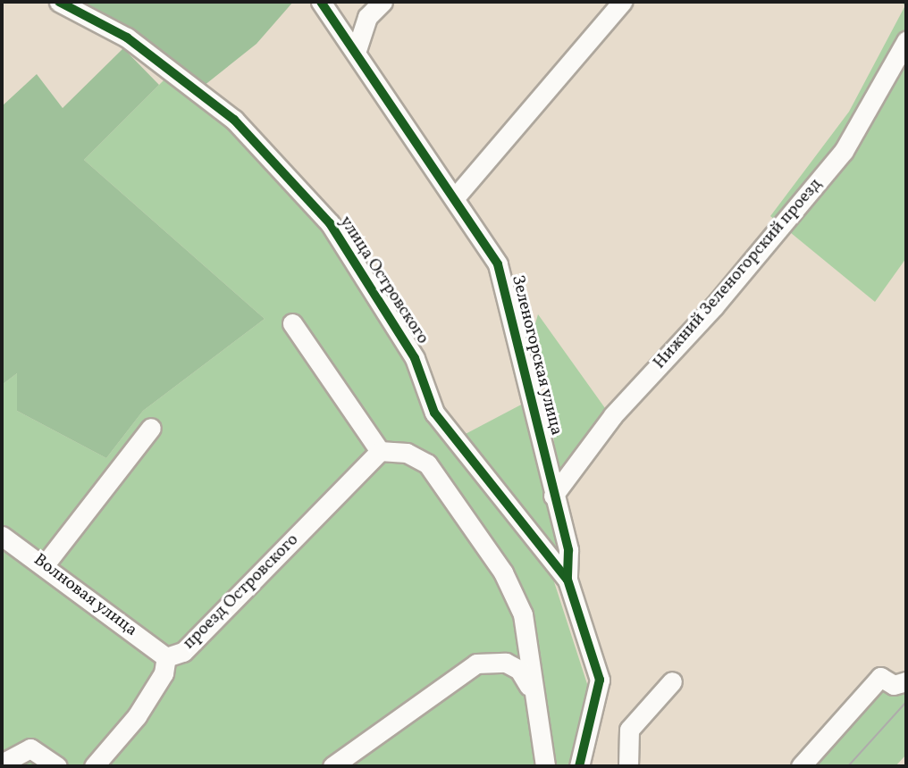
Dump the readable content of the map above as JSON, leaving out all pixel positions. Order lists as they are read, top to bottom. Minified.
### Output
{"streets":{"street":["Нижний Зеленогорский проезд","улица Островского","Зеленогорская улица","проезд Островского","Волновая улица"]},"crossings":[["Нижний Зеленогорский проезд","Зеленогорская улица"],["улица Островского","Зеленогорская улица"],["проезд Островского","Волновая улица"]]}
